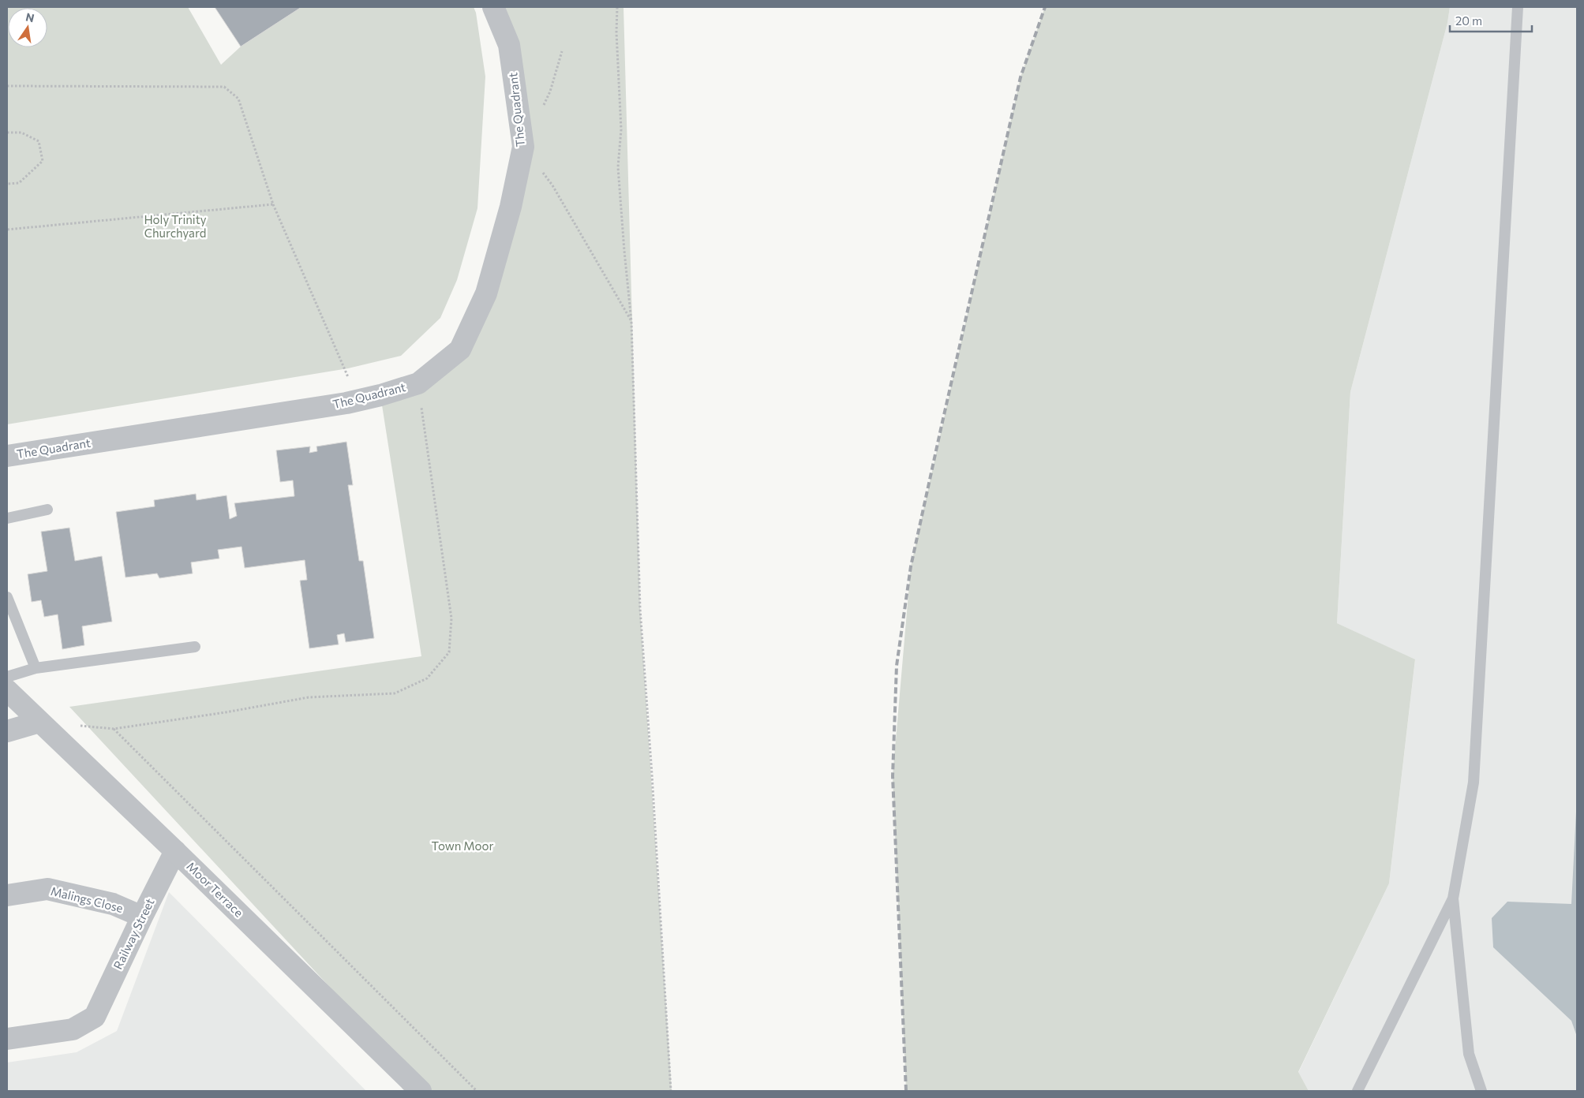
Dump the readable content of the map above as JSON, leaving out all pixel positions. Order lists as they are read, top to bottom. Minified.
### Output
{"streets":{"street":["The Quadrant","Moor Terrace","Malings Close","Railway Street"]},"crossings":[["Moor Terrace","Railway Street"],["Malings Close","Railway Street"]],"parks":["Holy Trinity Churchyard","Town Moor"],"scale_bar":"20 m","north":"top"}
